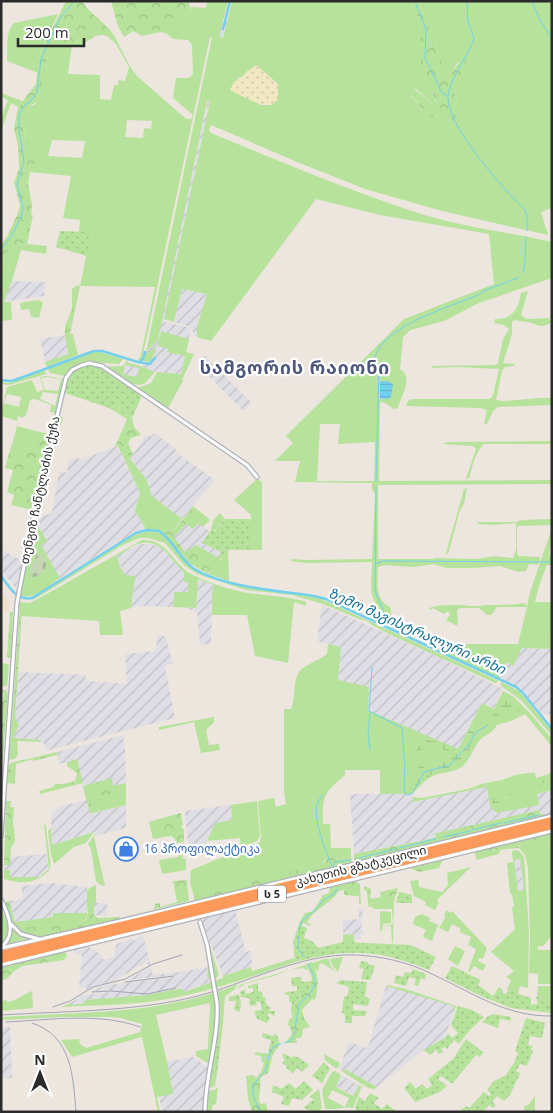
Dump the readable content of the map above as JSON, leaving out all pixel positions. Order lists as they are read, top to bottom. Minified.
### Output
{"streets":{"highway":["კახეთის გზატკეცილი","ს 5"],"street":["თენგიზ ჩანტლაძის ქუჩა"]},"districts":["სამგორის რაიონი"],"water":["ზემო მაგისტრალური არხი"],"places":{"shop":["16 პროფილაქტიკა"]},"scale_bar":"200 m","north":"top"}
